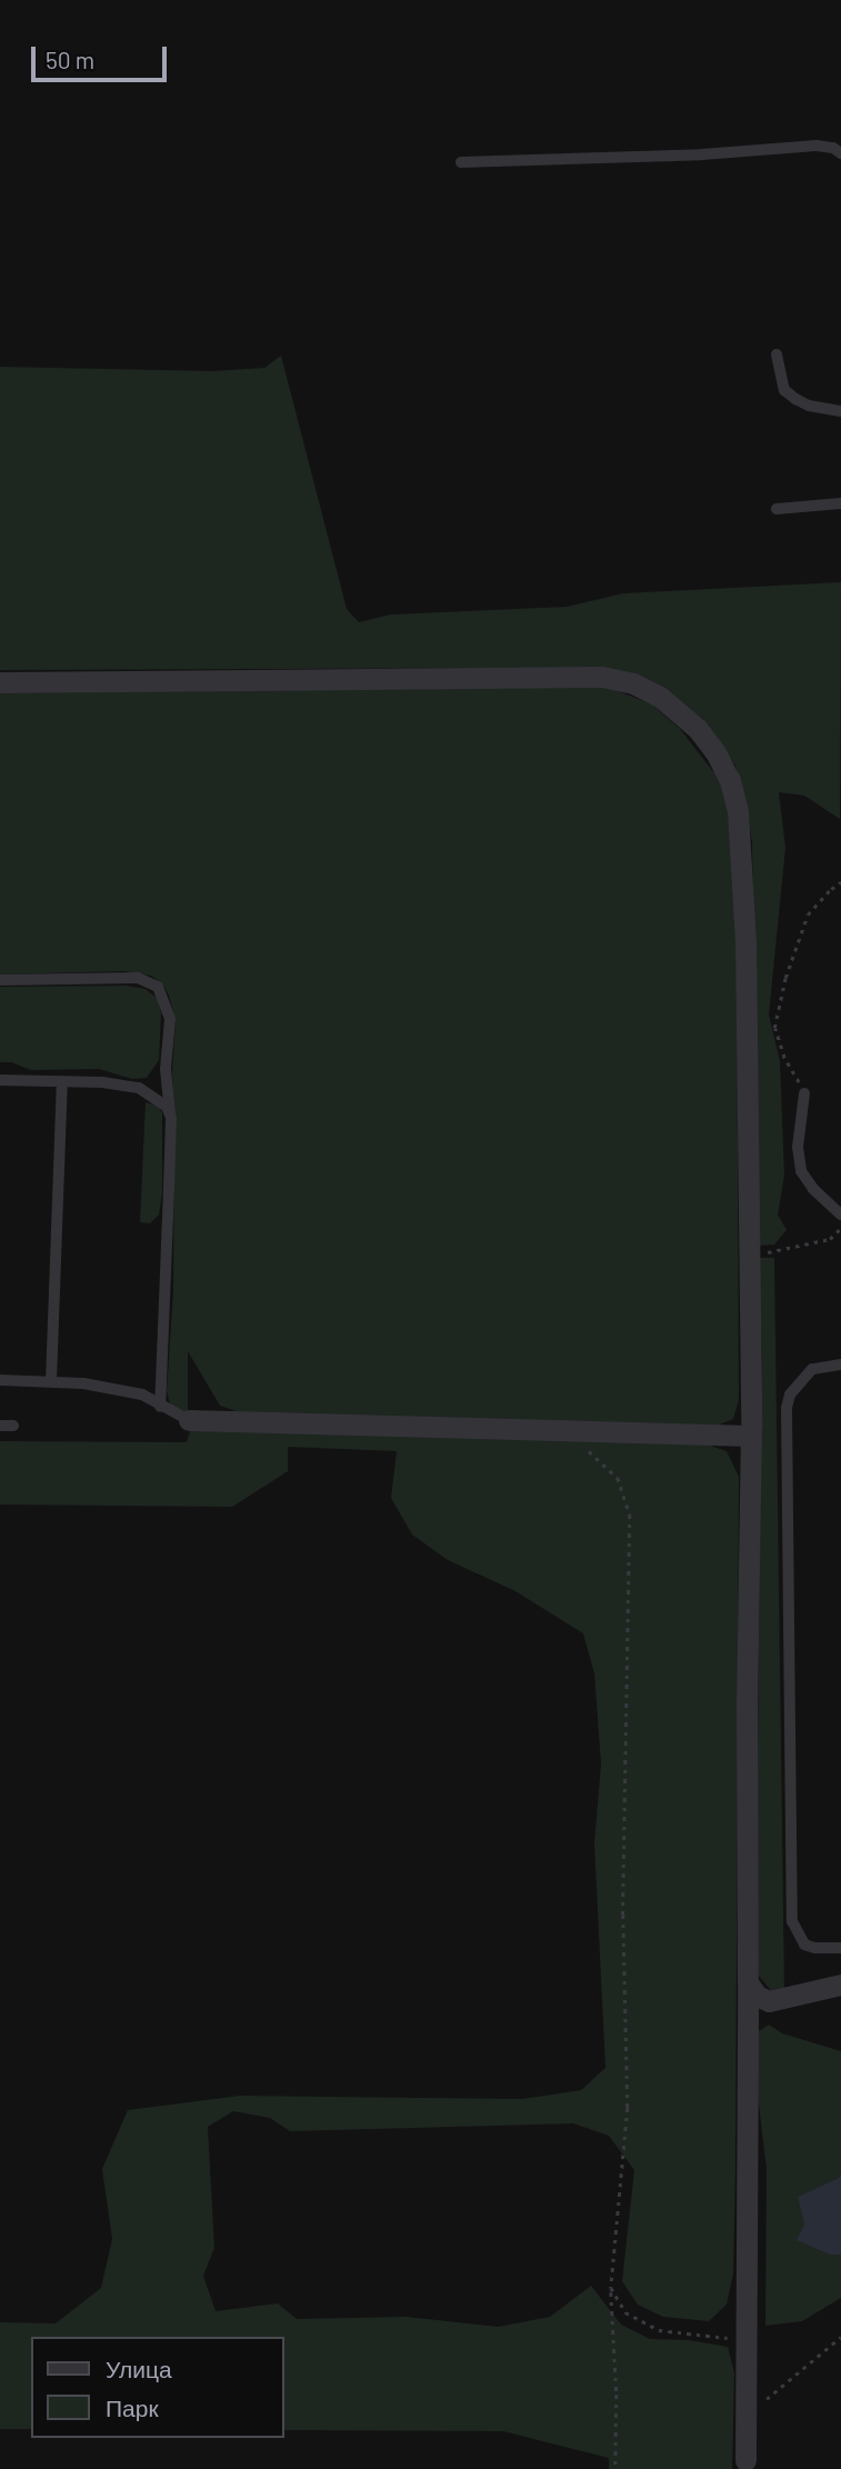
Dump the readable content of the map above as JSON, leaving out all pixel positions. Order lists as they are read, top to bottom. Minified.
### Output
{"legend":["Улица","Парк"],"scale_bar":"50 m"}
